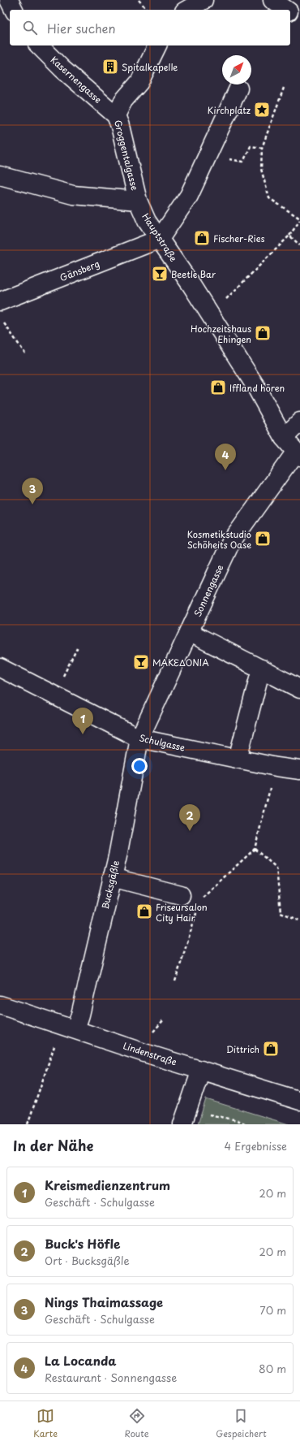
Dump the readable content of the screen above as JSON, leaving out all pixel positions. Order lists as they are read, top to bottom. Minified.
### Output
{"streets":{"street":["Kasernengasse","Groggentalgasse","Hauptstraße","Gänsberg","Sonnengasse","Schulgasse","Bucksgäßle","Lindenstraße"]},"crossings":[["Kasernengasse","Groggentalgasse"],["Groggentalgasse","Hauptstraße"],["Hauptstraße","Gänsberg"],["Hauptstraße","Sonnengasse"],["Sonnengasse","Schulgasse"],["Sonnengasse","Bucksgäßle"],["Schulgasse","Bucksgäßle"],["Bucksgäßle","Lindenstraße"]],"places":{"building":["Spitalkapelle"],"place":["Kirchplatz"],"shop":["Fischer-Ries","Hochzeitshaus Ehingen","Iffland hören","Kosmetikstudio Schöheits Oase","Friseursalon City Hair","Dittrich"],"bar":["Beetle Bar","MAKƐΔONIA"]},"north":"top right","page":{"search":"Hier suchen","pins":["4","3","1","2"],"heading":["In der Nähe","4 Ergebnisse"],"list":[{"mark":"1","name":"Kreismedienzentrum","note":"Geschäft · Schulgasse","value":"20 m"},{"mark":"2","name":"Buck's Höfle","note":"Ort · Bucksgäßle","value":"20 m"},{"mark":"3","name":"Nings Thaimassage","note":"Geschäft · Schulgasse","value":"70 m"},{"mark":"4","name":"La Locanda","note":"Restaurant · Sonnengasse","value":"80 m"}],"nav":["Karte","Route","Gespeichert"]}}
